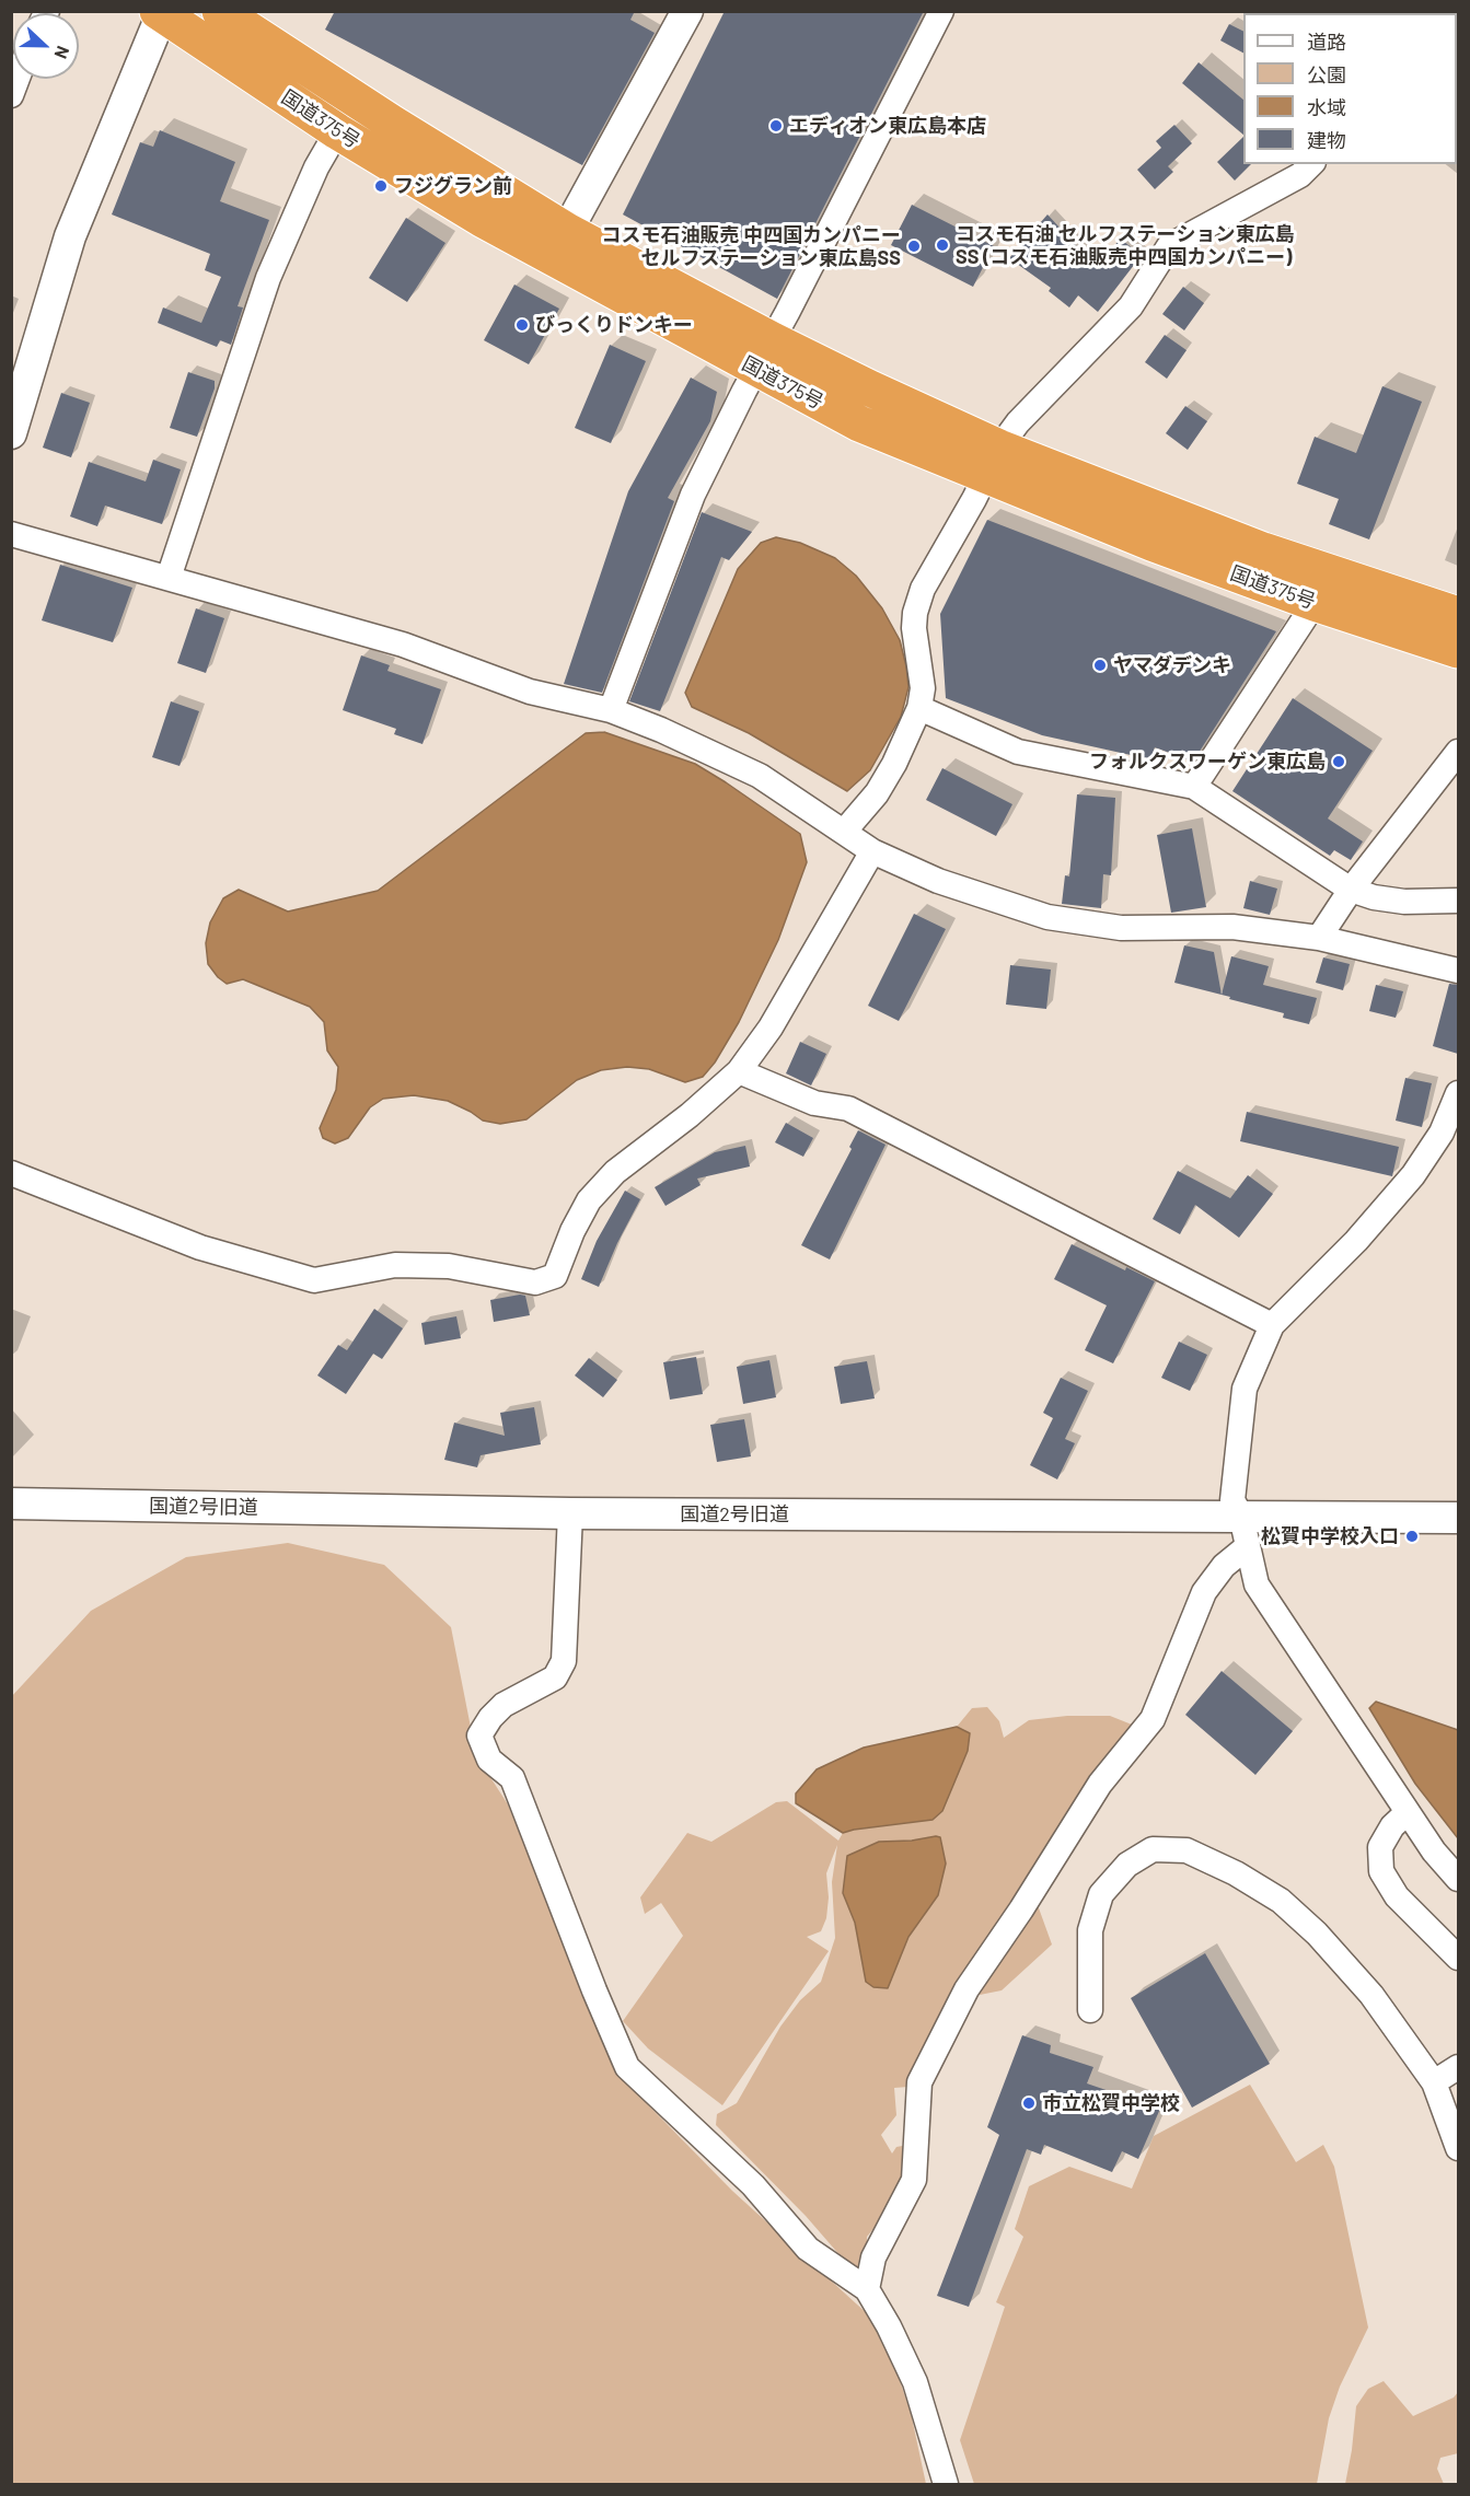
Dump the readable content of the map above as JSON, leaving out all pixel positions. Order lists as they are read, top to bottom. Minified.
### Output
{"streets":{"highway":["国道375号"],"street":["国道2号旧道"]},"places":["エディオン東広島本店","フジグラン前","コスモ石油 セルフステーション東広島 SS (コスモ石油販売中四国カンパニー)","コスモ石油販売 中四国カンパニー セルフステーション東広島SS","びっくりドンキー","ヤマダデンキ","フォルクスワーゲン東広島","松賀中学校入口","市立松賀中学校"],"legend":["道路","公園","水域","建物"],"north":"right"}
